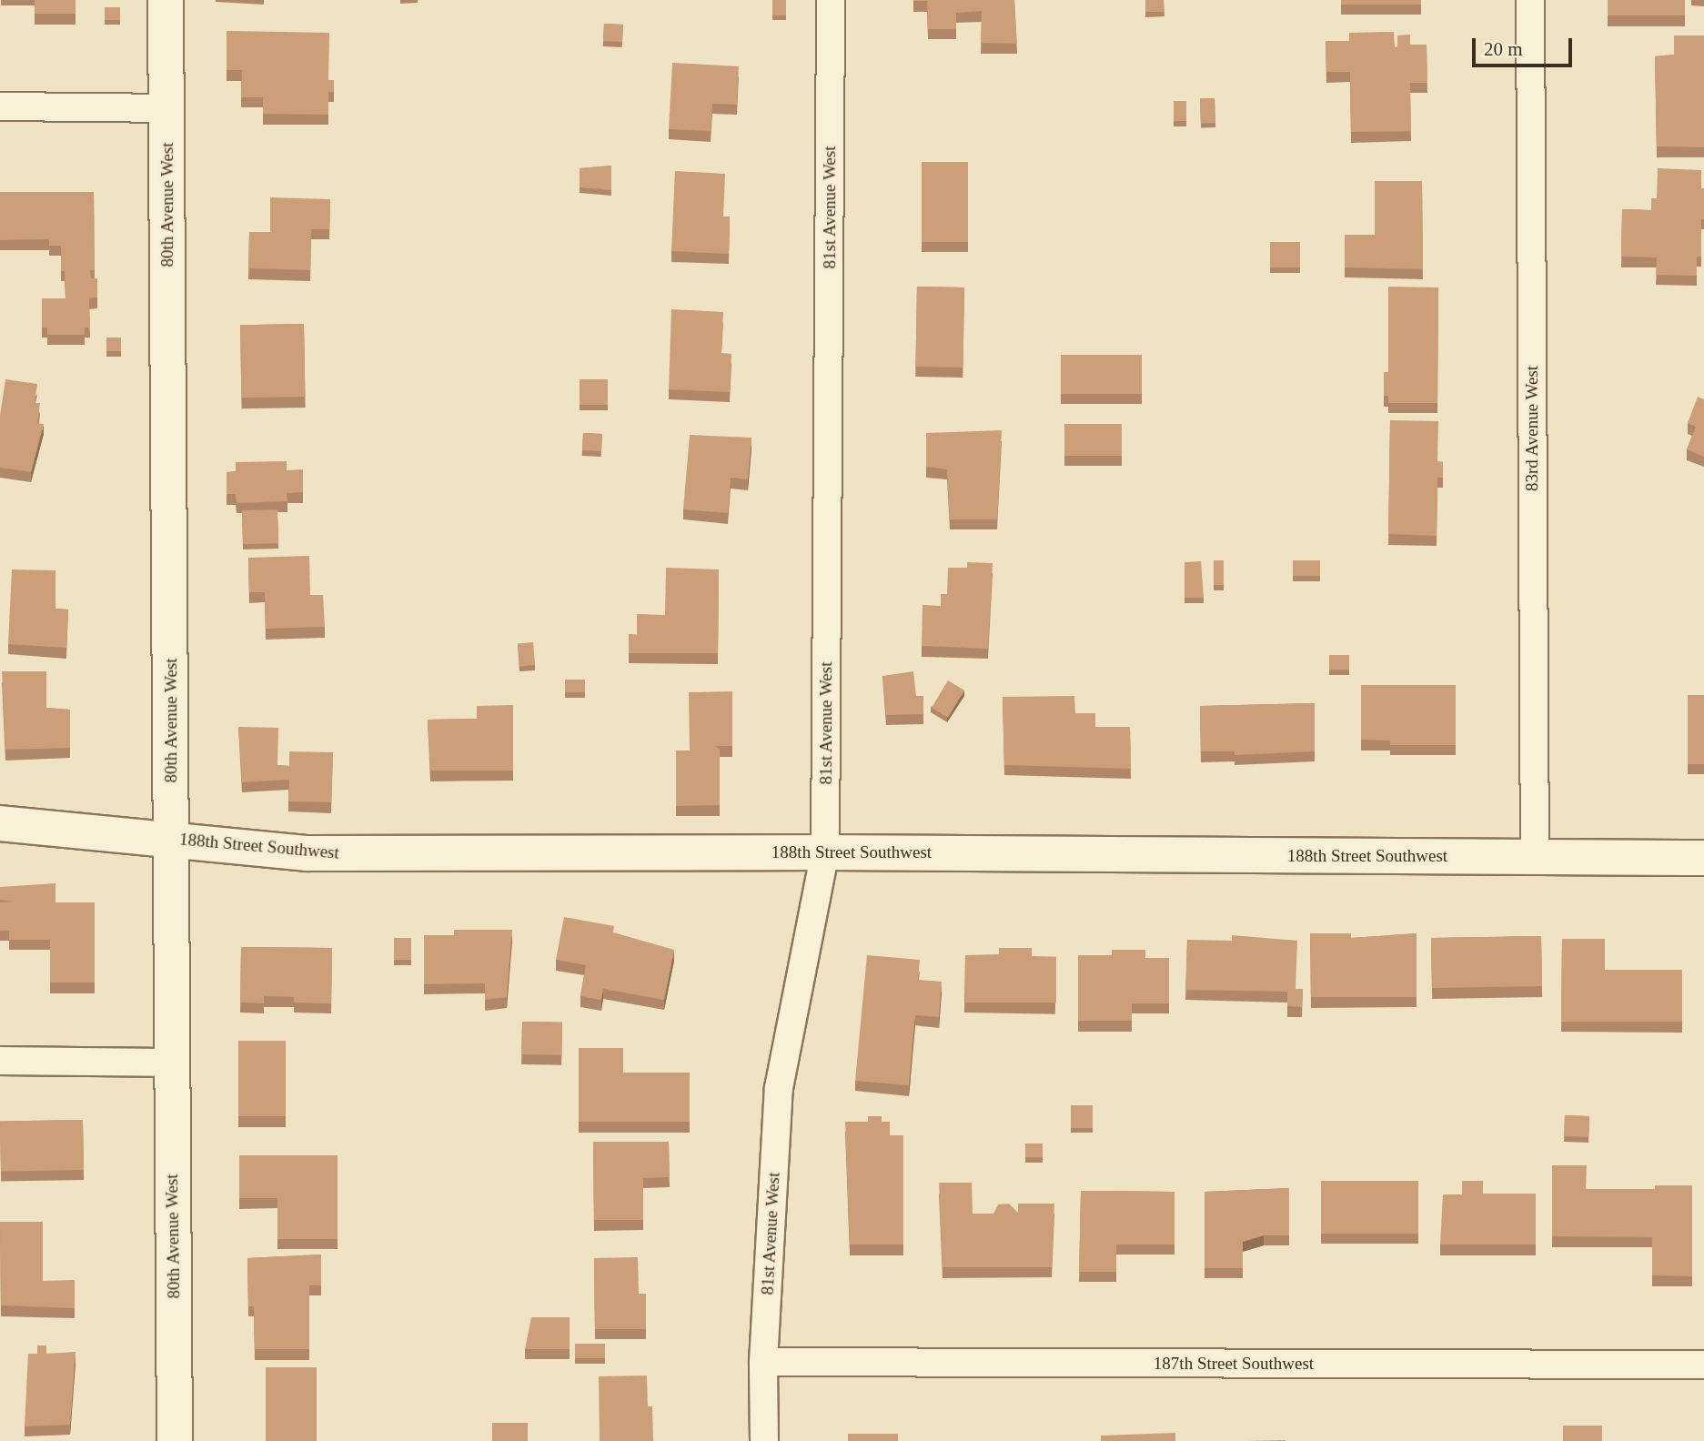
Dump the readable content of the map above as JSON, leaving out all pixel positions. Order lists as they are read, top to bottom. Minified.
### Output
{"streets":{"street":["80th Avenue West","81st Avenue West","83rd Avenue West","188th Street Southwest","187th Street Southwest"]},"crossings":[["80th Avenue West","188th Street Southwest"],["81st Avenue West","188th Street Southwest"],["81st Avenue West","187th Street Southwest"],["83rd Avenue West","188th Street Southwest"]],"scale_bar":"20 m"}
